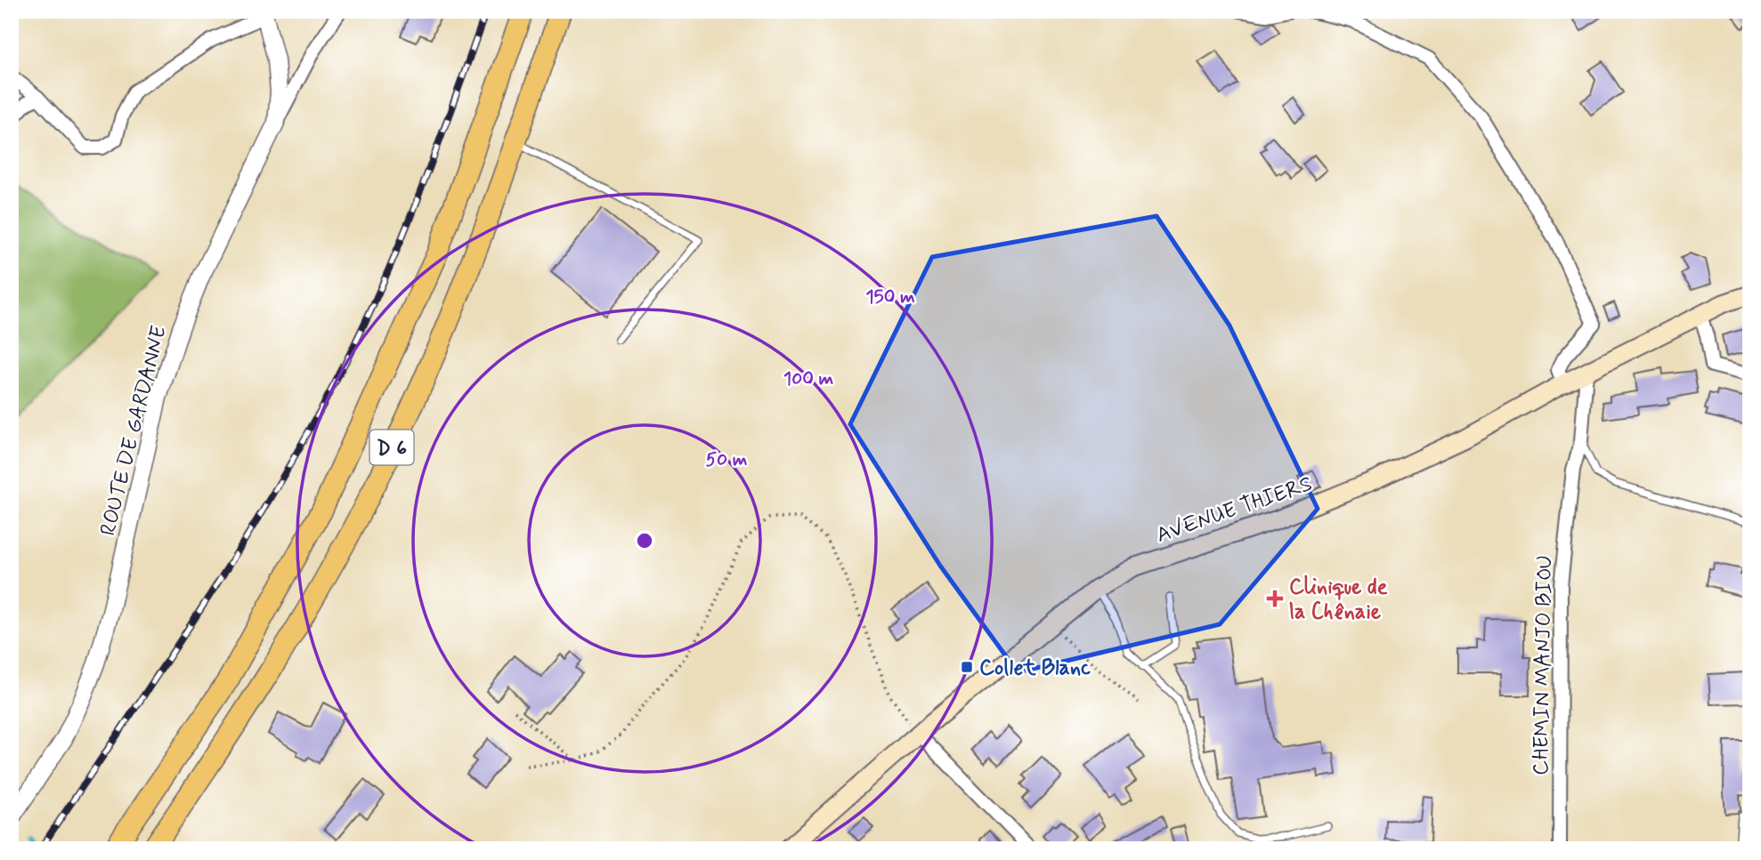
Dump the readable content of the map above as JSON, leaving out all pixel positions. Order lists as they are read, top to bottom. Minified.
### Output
{"streets":{"highway":["D 6"],"main road":["AVENUE THIERS"],"street":["ROUTE DE GARDANNE","CHEMIN MANJO BIOU"]},"crossings":[["AVENUE THIERS","CHEMIN MANJO BIOU"]],"places":{"health":["Clinique de la Chênaie"],"transit":["Collet Blanc"]},"rings":["150 m","100 m","50 m"]}
